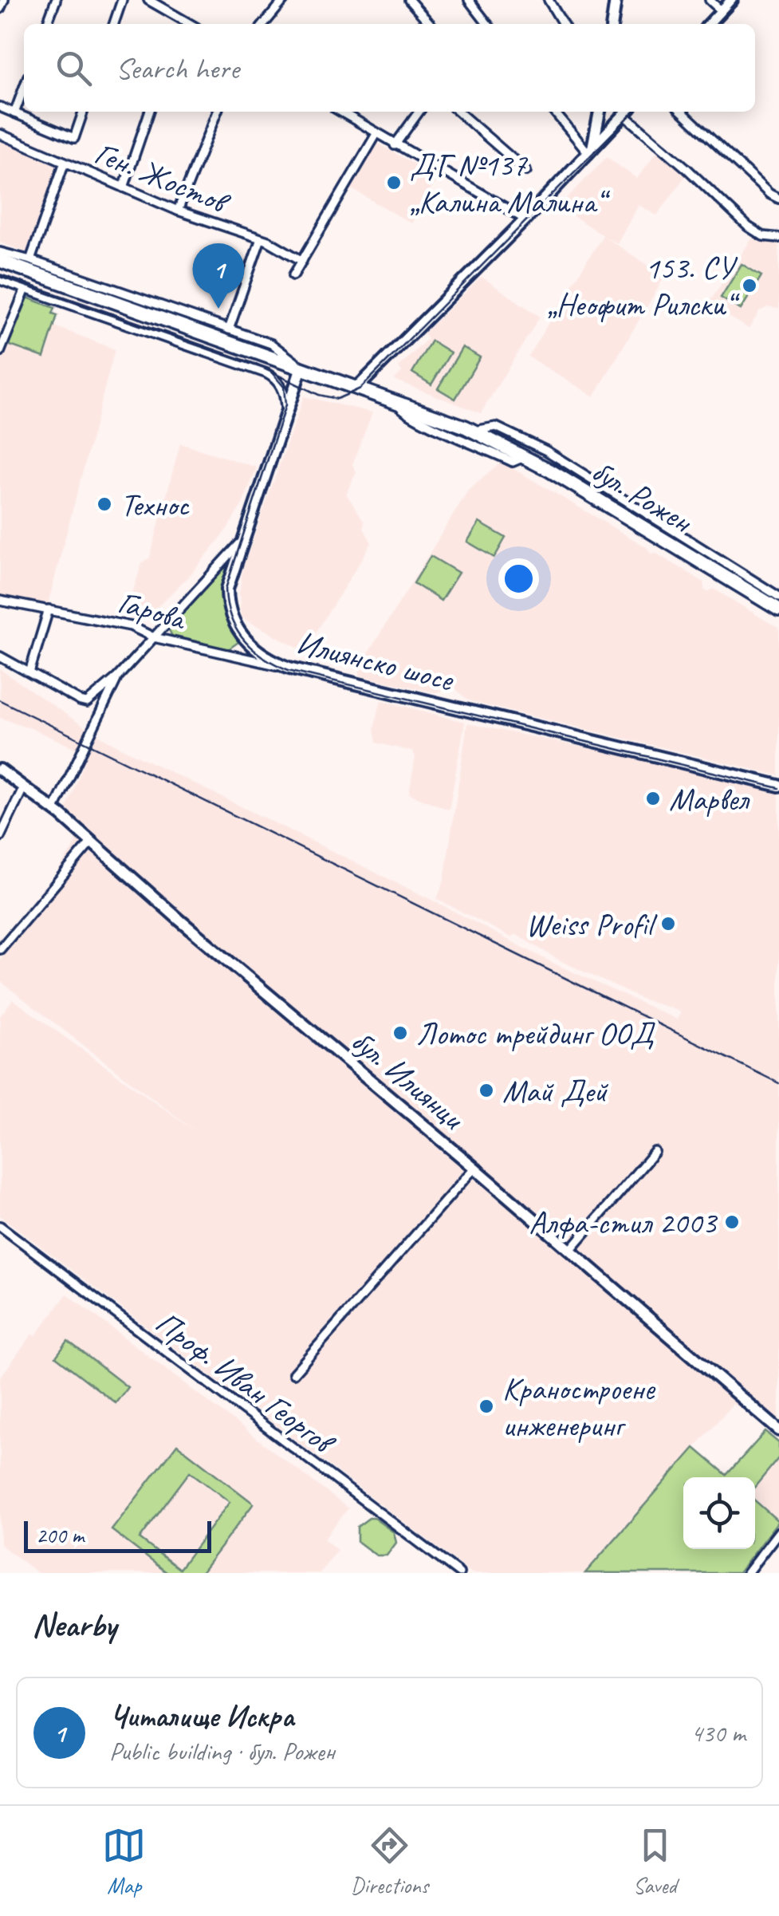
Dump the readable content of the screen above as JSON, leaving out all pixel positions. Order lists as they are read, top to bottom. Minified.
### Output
{"streets":{"main road":["бул. Рожен"],"street":["Ген. Жостов","Гарова","Илиянско шосе","бул. Илиянци","Проф. Иван Георгов"]},"crossings":[["бул. Рожен","Илиянско шосе"],["Гарова","Илиянско шосе"]],"places":["ДГ №137 „Калина Малина“","153. СУ „Неофит Рилски“","Технос","Марвел","Weiss Profil","Лотос трейдинг ООД","Май Дей","Алфа-стил 2003","Краностроене инженеринг"],"scale_bar":"200 m","page":{"search":"Search here","pins":"1","scale":"200 m","heading":"Nearby","list":[{"mark":"1","name":"Читалище Искра","note":"Public building · бул. Рожен","value":"430 m"}],"nav":["Map","Directions","Saved"]}}
